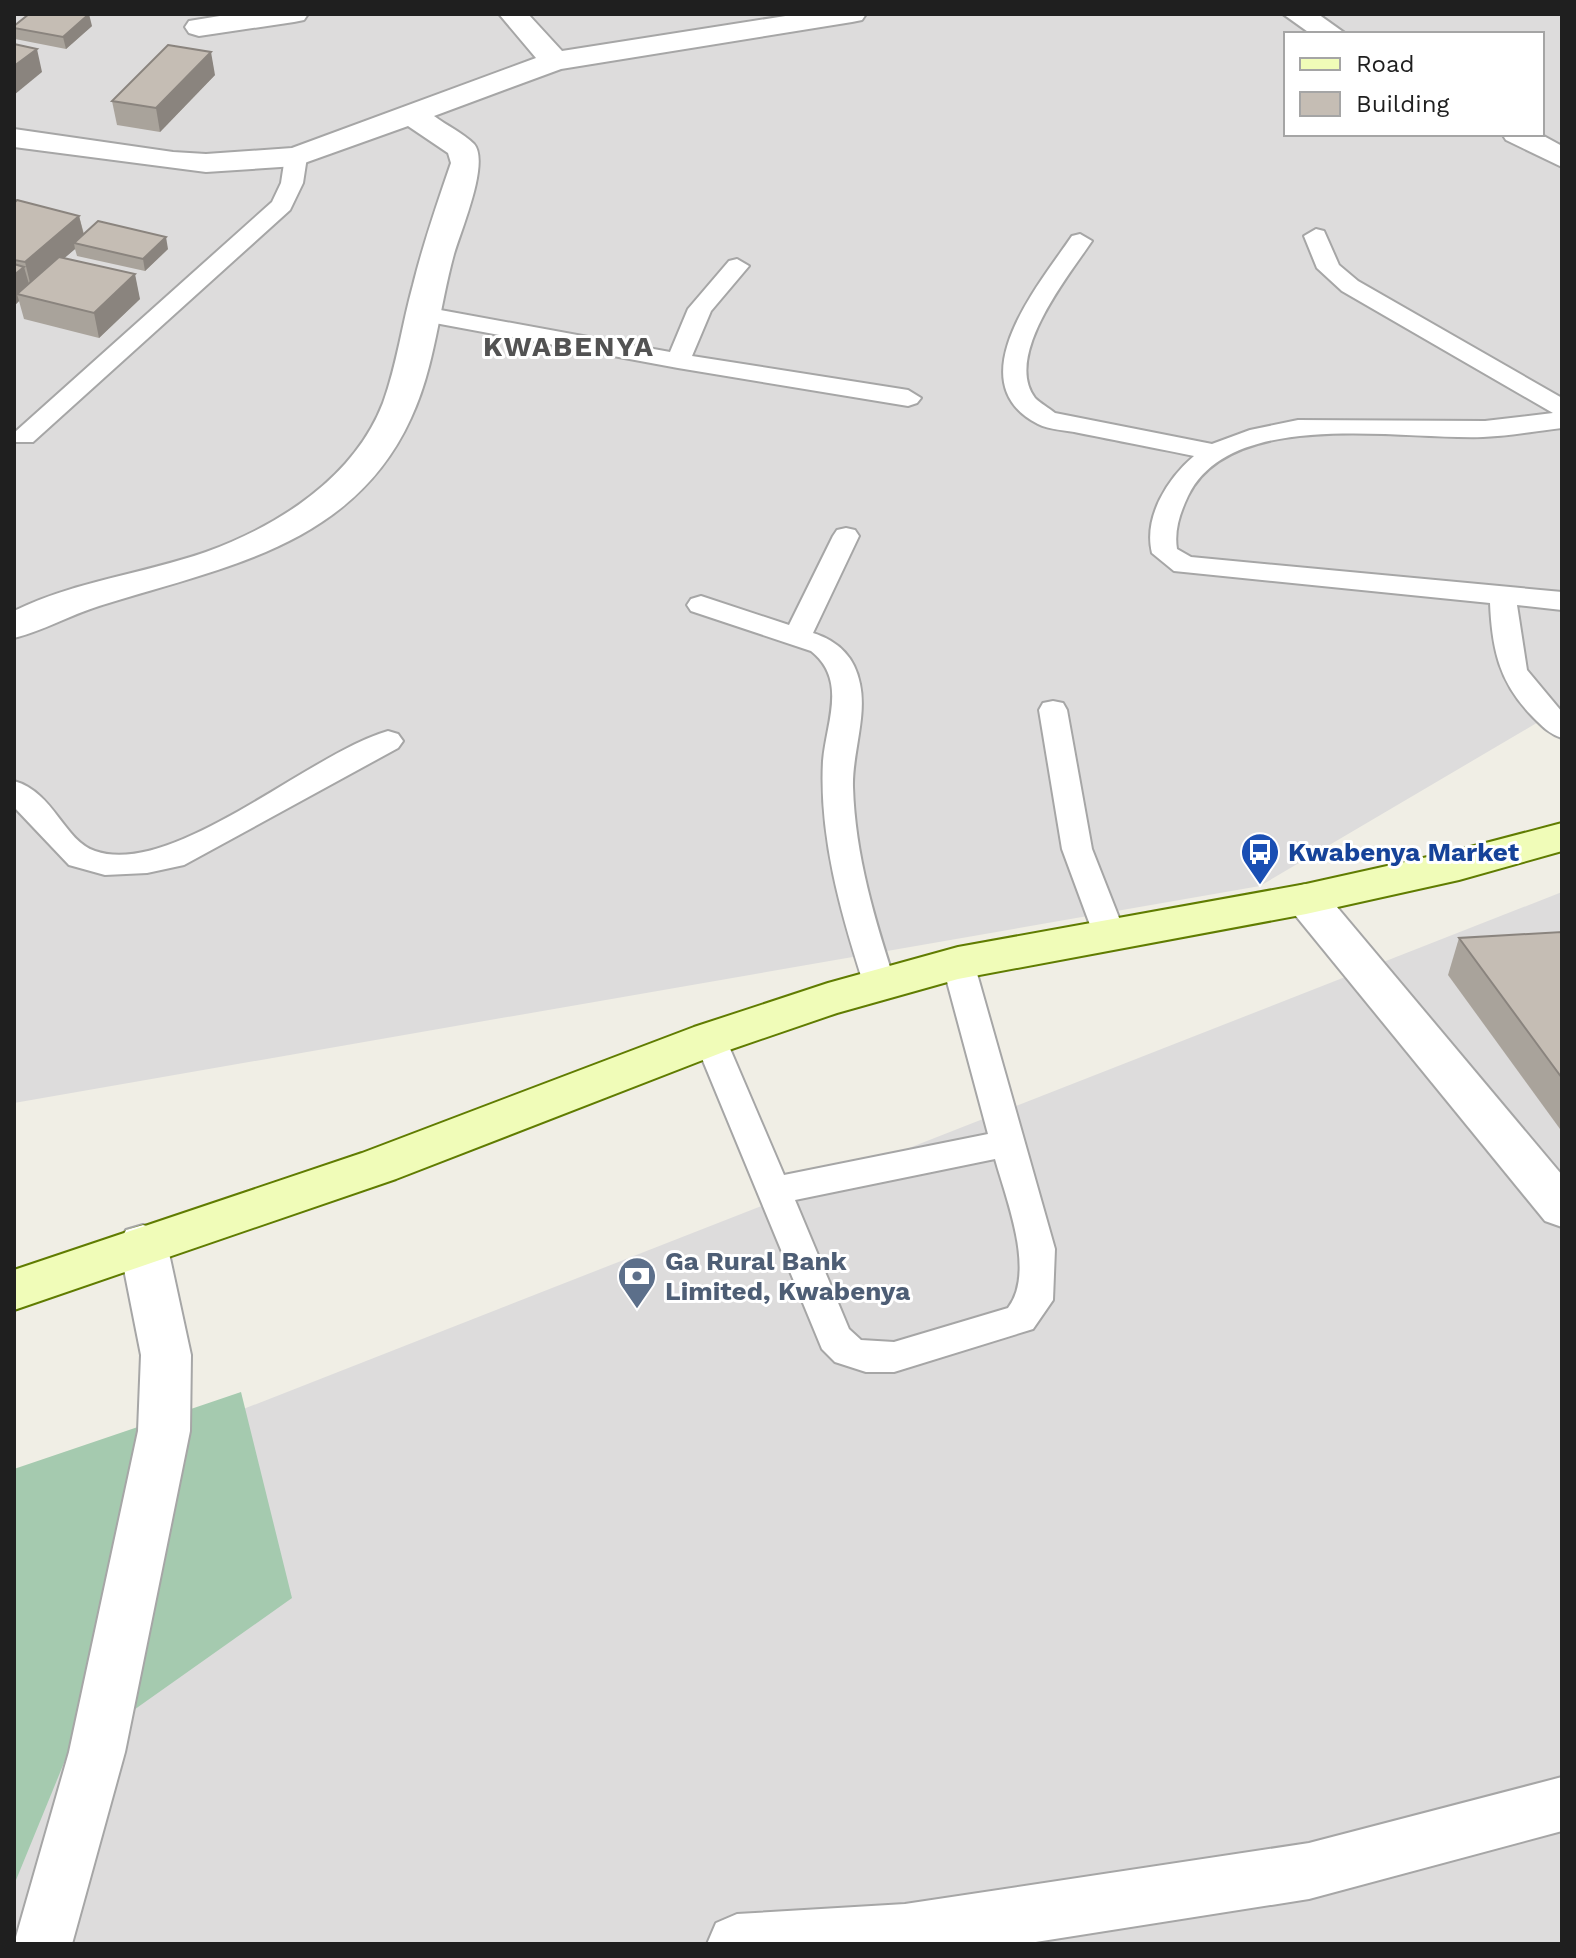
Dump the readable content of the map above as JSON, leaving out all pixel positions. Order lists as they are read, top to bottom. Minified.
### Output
{"districts":["KWABENYA"],"places":{"bus stop":["Kwabenya Market"],"bank":["Ga Rural Bank Limited, Kwabenya"]},"legend":["Road","Building"]}
